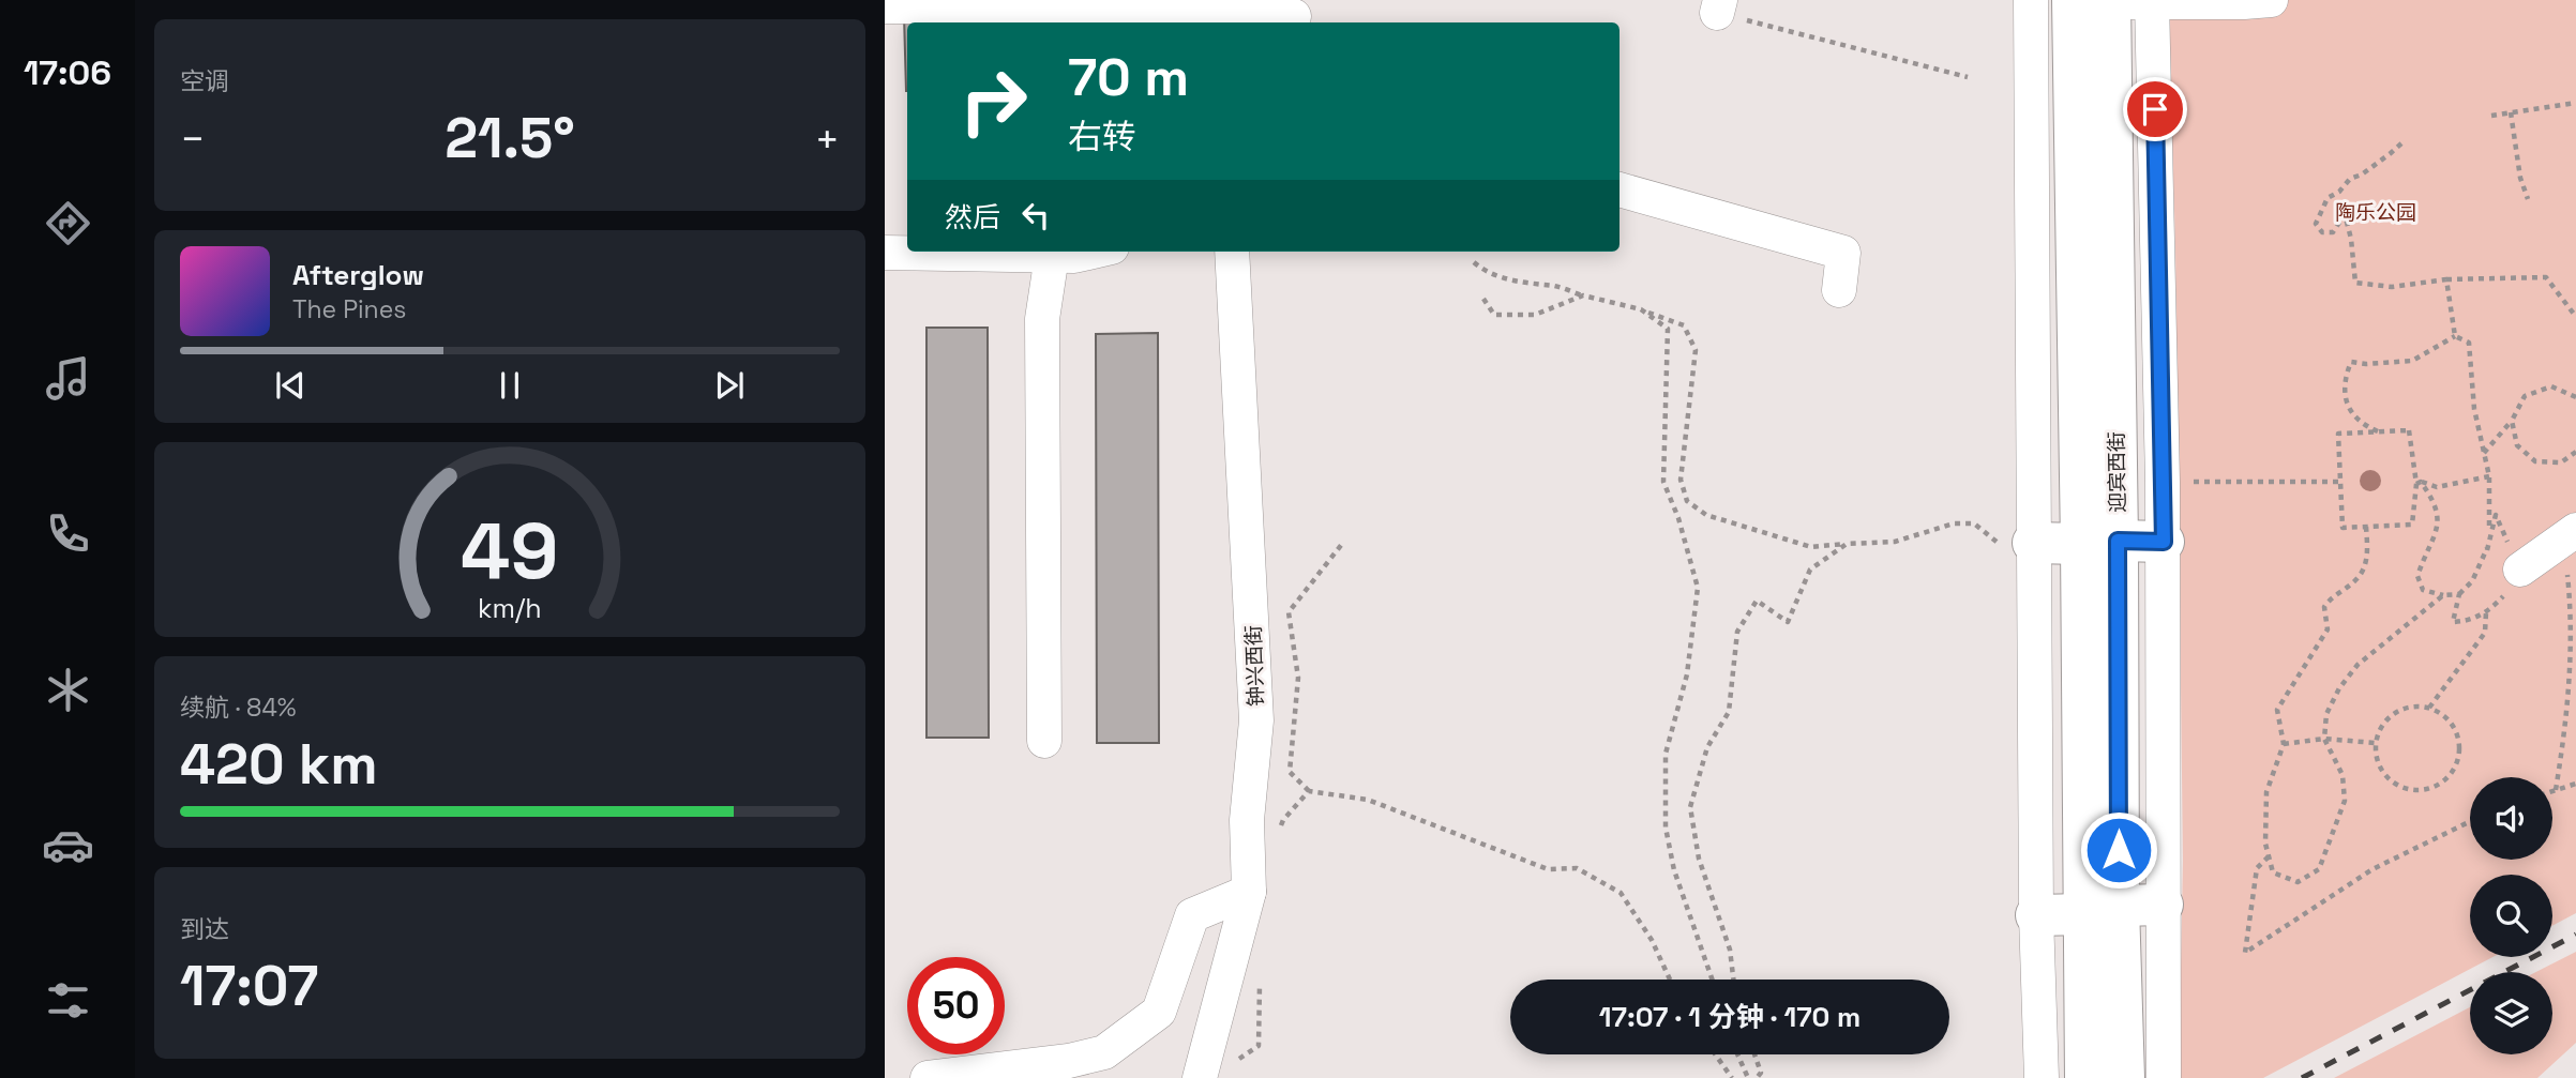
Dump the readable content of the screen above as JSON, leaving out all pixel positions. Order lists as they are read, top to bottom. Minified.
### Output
{"streets":{"main road":["迎宾西街"],"street":["钟兴西街"]},"parks":["陶乐公园"],"page":{"tabs":"17:06","tile":["空调",["续航 · 84%","420 km"],["到达","17:07"]],"turn":["70 m","右转"],"heat":["−","21.5°","+"],"then":"然后","song":["Afterglow","The Pines"],"limit":"50","trip":"17:07 · 1 分钟 · 170 m","gauge":["49","km/h"]}}
